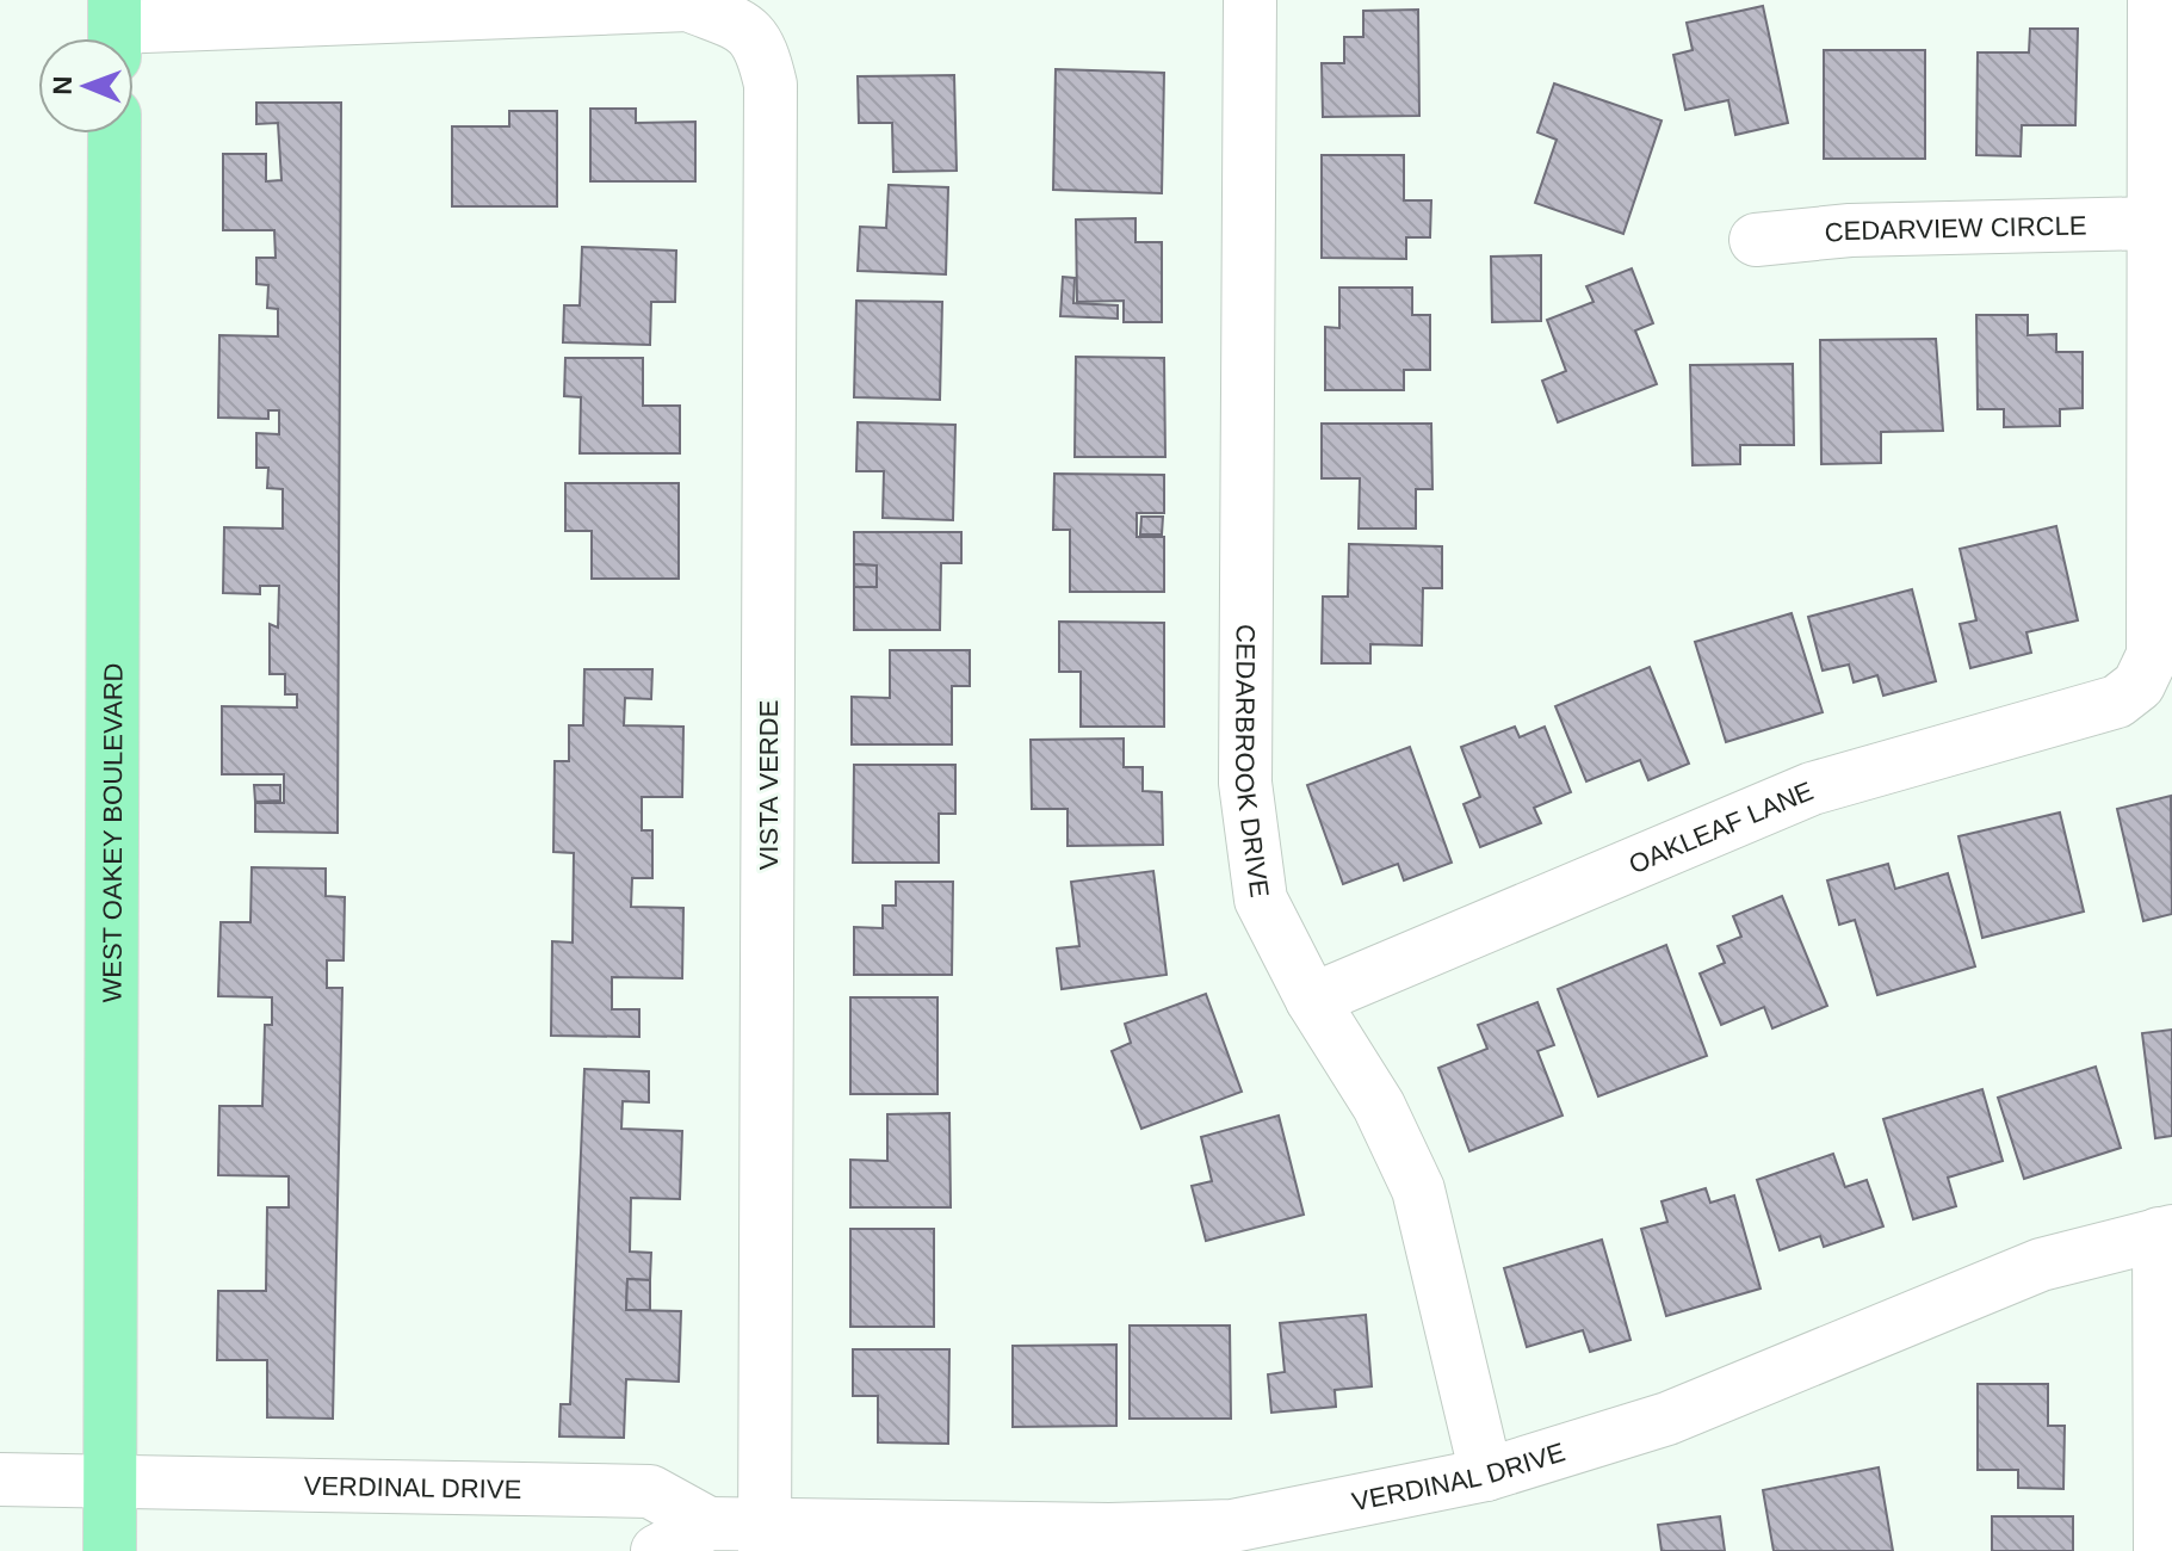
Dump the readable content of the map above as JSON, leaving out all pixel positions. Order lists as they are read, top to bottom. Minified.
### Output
{"streets":{"main road":["WEST OAKEY BOULEVARD"],"street":["CEDARVIEW CIRCLE","CEDARBROOK DRIVE","VISTA VERDE","OAKLEAF LANE","VERDINAL DRIVE"]},"crossings":[["CEDARVIEW CIRCLE","OAKLEAF LANE"],["CEDARBROOK DRIVE","OAKLEAF LANE"],["CEDARBROOK DRIVE","VERDINAL DRIVE"],["VISTA VERDE","VERDINAL DRIVE"],["WEST OAKEY BOULEVARD","VERDINAL DRIVE"]],"north":"left"}
